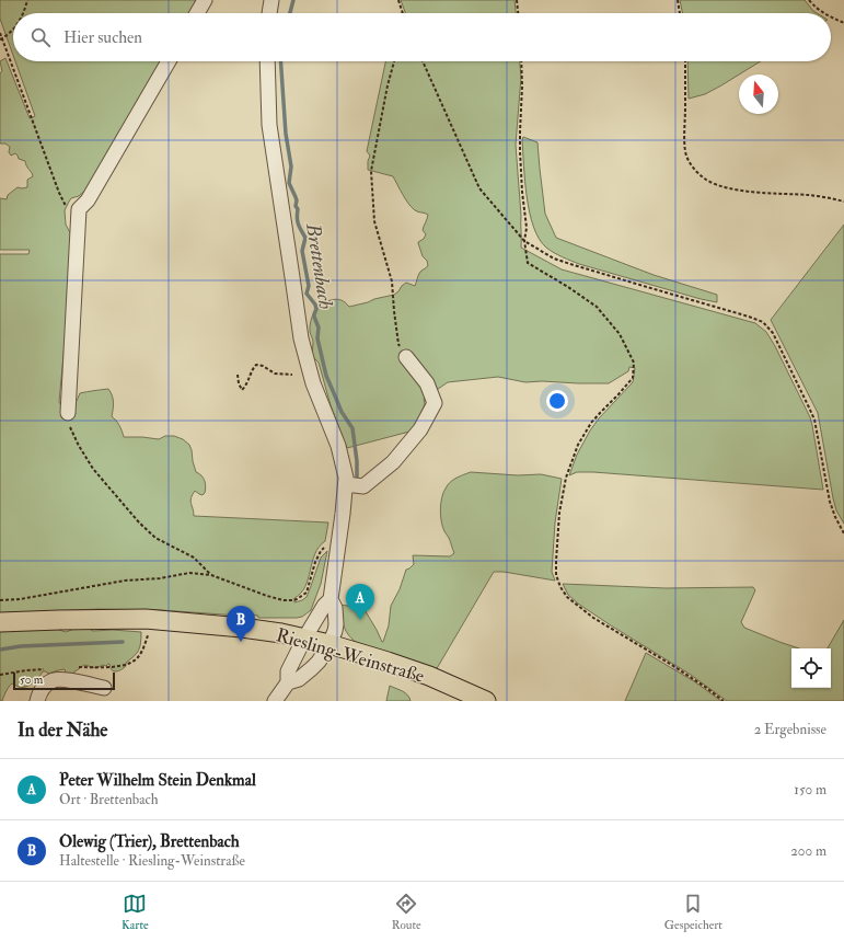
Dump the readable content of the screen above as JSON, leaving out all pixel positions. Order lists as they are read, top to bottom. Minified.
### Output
{"streets":{"main road":["Riesling-Weinstraße"]},"water":["Brettenbach"],"scale_bar":"50 m","north":"top","page":{"search":"Hier suchen","pins":["A","B"],"scale":"50 m","heading":["In der Nähe","2 Ergebnisse"],"list":[{"mark":"A","name":"Peter Wilhelm Stein Denkmal","note":"Ort · Brettenbach","value":"150 m"},{"mark":"B","name":"Olewig (Trier), Brettenbach","note":"Haltestelle · Riesling-Weinstraße","value":"200 m"}],"nav":["Karte","Route","Gespeichert"]}}
